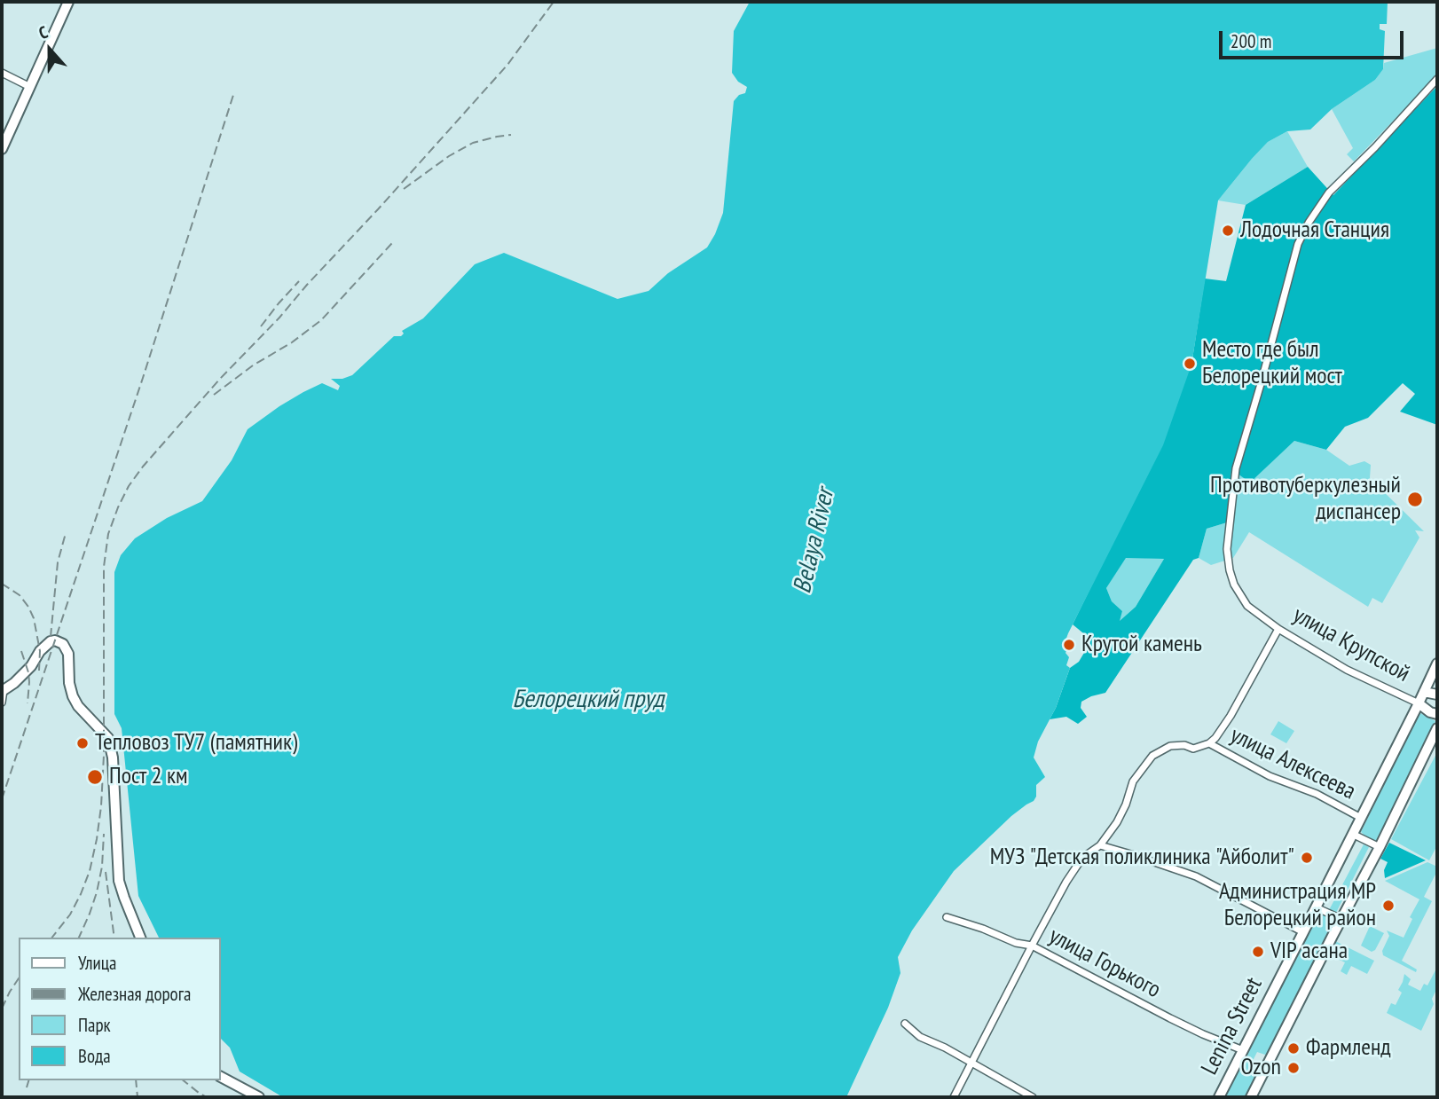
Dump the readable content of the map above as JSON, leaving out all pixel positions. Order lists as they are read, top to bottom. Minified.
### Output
{"streets":{"main road":["улица Крупской","Lenina Street"],"street":["улица Алексеева","улица Горького"]},"crossings":[["улица Крупской","улица Алексеева"],["улица Крупской","Lenina Street"],["улица Алексеева","Lenina Street"],["улица Горького","Lenina Street"]],"water":["Belaya River","Белорецкий пруд"],"places":["Лодочная Станция","Место где был Белорецкий мост","Противотуберкулезный диспансер","Крутой камень","Тепловоз ТУ7 (памятник)","Пост 2 км","МУЗ \"Детская поликлиника \"Айболит\"","Администрация МР Белорецкий район","VIP асана","Фармленд","Ozon"],"legend":["Улица","Железная дорога","Парк","Вода"],"scale_bar":"200 m","north":"top"}
